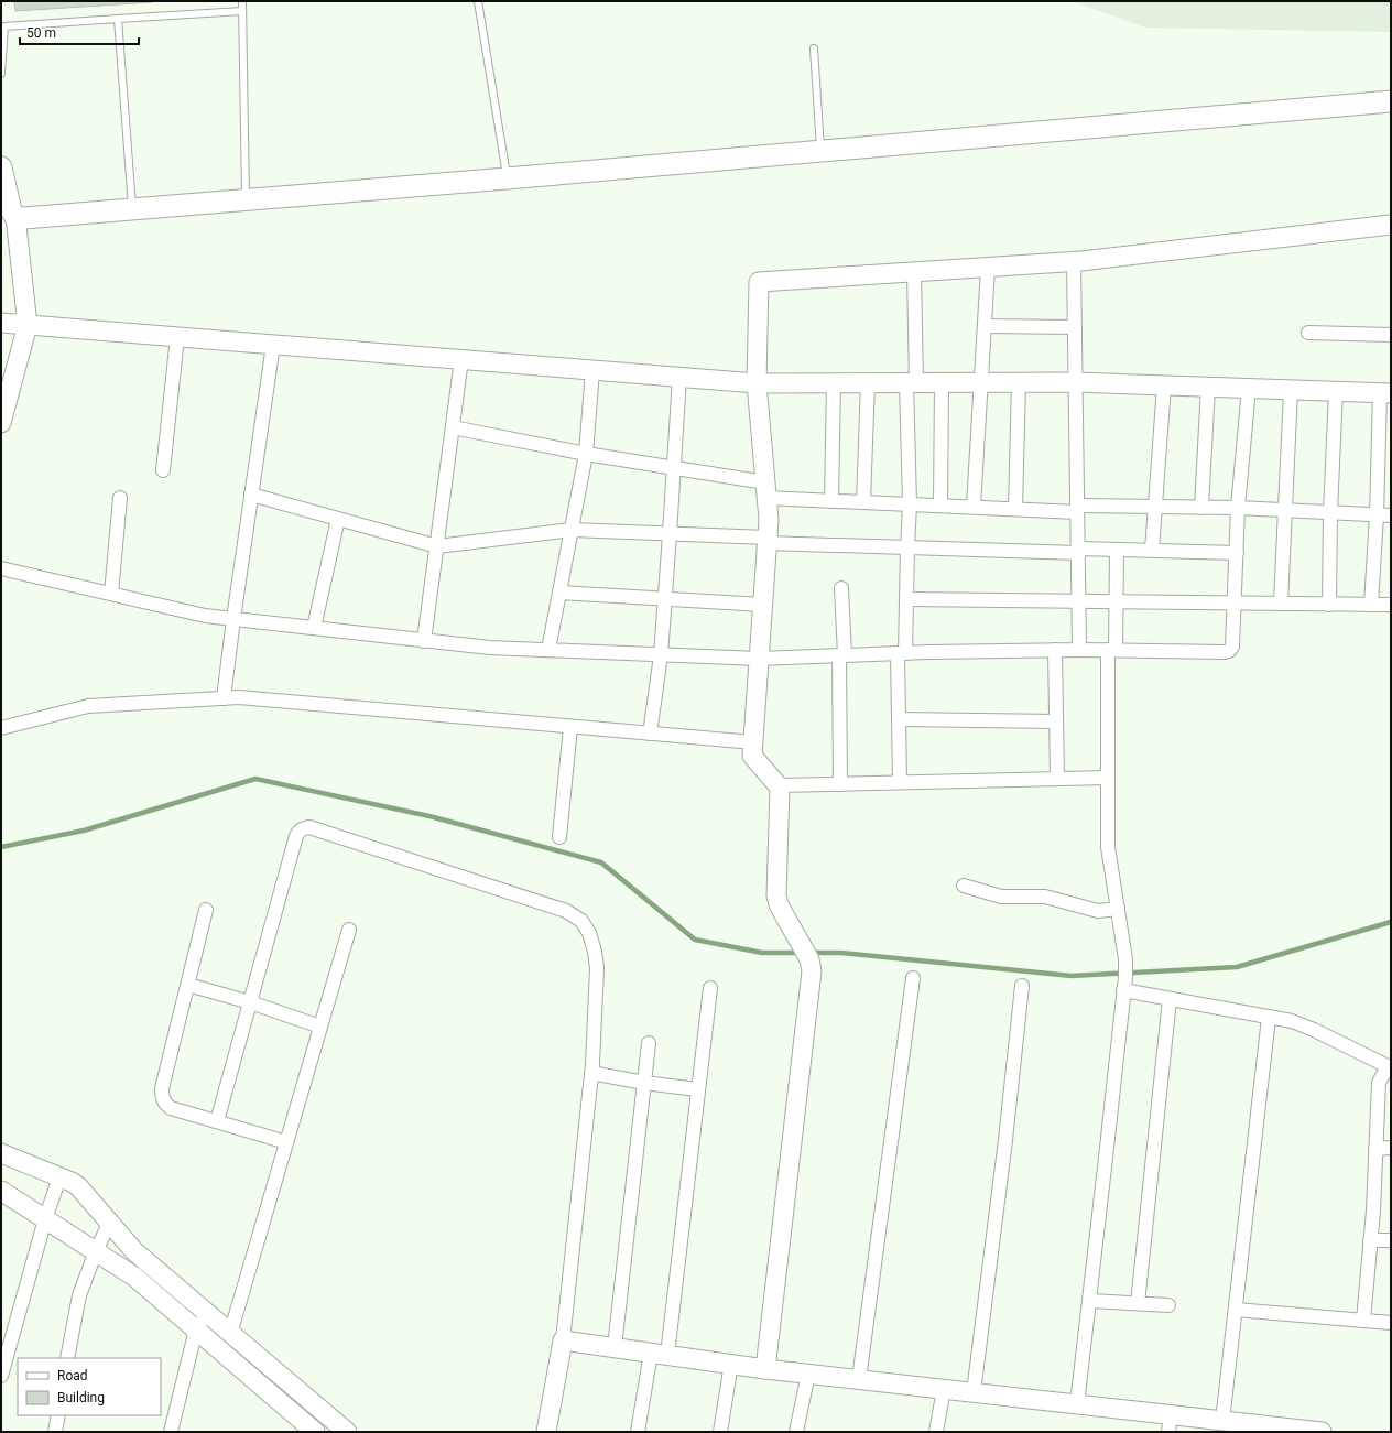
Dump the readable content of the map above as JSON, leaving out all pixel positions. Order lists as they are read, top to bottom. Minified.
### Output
{"legend":["Road","Building"],"scale_bar":"50 m"}
